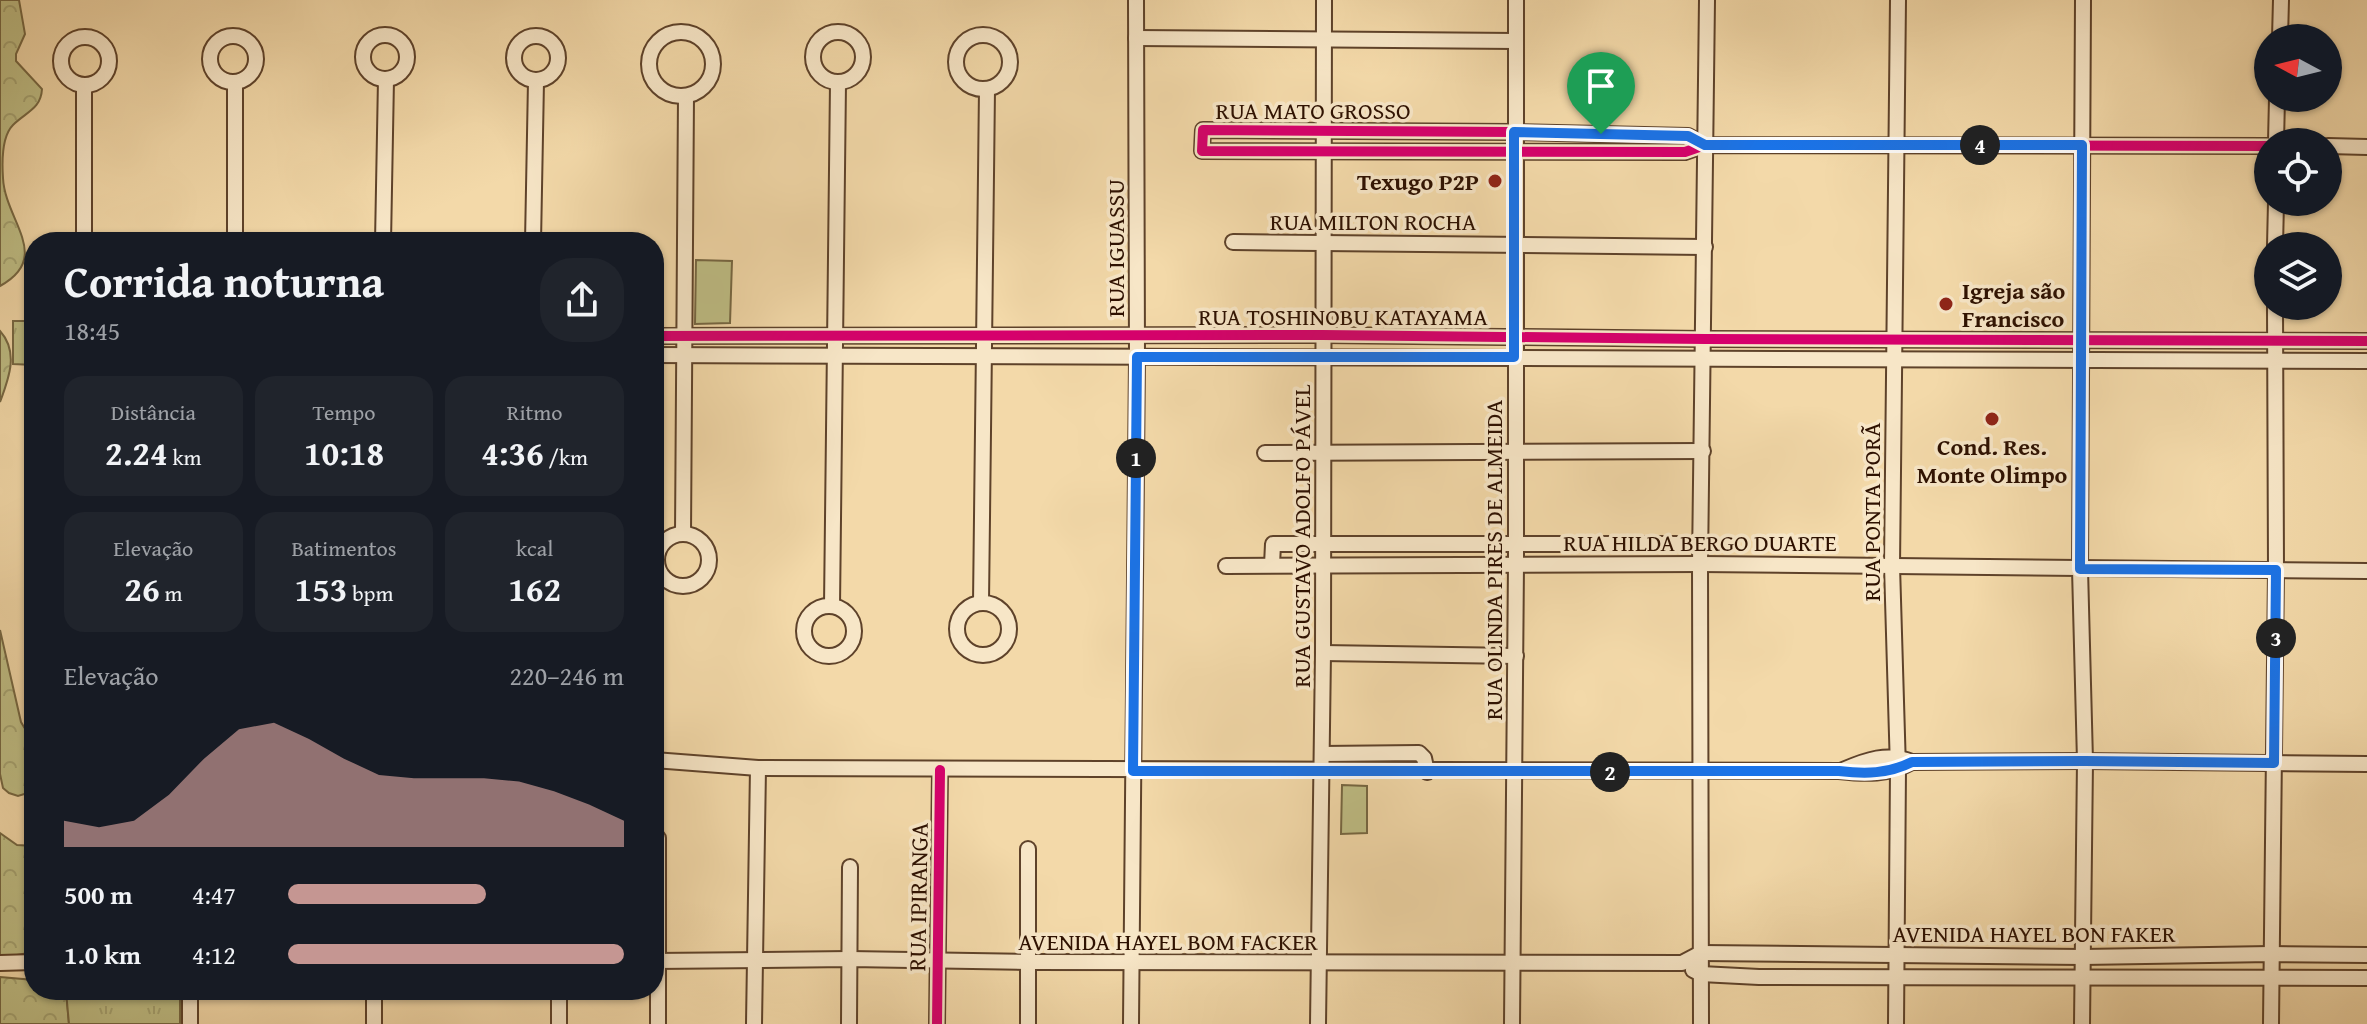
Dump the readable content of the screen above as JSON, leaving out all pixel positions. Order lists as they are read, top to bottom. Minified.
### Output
{"streets":{"street":["RUA MATO GROSSO","RUA MILTON ROCHA","RUA IGUASSU","RUA TOSHINOBU KATAYAMA","RUA PONTA PORÃ","RUA GUSTAVO ADOLFO PÁVEL","RUA HILDA BERGO DUARTE","RUA OLINDA PIRES DE ALMEIDA","RUA IPIRANGA","AVENIDA HAYEL BON FAKER","AVENIDA HAYEL BOM FACKER"]},"crossings":[["RUA MATO GROSSO","RUA PONTA PORÃ"],["RUA MATO GROSSO","RUA GUSTAVO ADOLFO PÁVEL"],["RUA MATO GROSSO","RUA OLINDA PIRES DE ALMEIDA"],["RUA MILTON ROCHA","RUA GUSTAVO ADOLFO PÁVEL"],["RUA MILTON ROCHA","RUA OLINDA PIRES DE ALMEIDA"],["RUA IGUASSU","RUA TOSHINOBU KATAYAMA"],["RUA IGUASSU","AVENIDA HAYEL BOM FACKER"],["RUA TOSHINOBU KATAYAMA","RUA PONTA PORÃ"],["RUA TOSHINOBU KATAYAMA","RUA GUSTAVO ADOLFO PÁVEL"],["RUA TOSHINOBU KATAYAMA","RUA OLINDA PIRES DE ALMEIDA"],["RUA PONTA PORÃ","RUA HILDA BERGO DUARTE"],["RUA PONTA PORÃ","AVENIDA HAYEL BON FAKER"],["RUA GUSTAVO ADOLFO PÁVEL","RUA HILDA BERGO DUARTE"],["RUA GUSTAVO ADOLFO PÁVEL","AVENIDA HAYEL BOM FACKER"],["RUA HILDA BERGO DUARTE","RUA OLINDA PIRES DE ALMEIDA"],["RUA OLINDA PIRES DE ALMEIDA","AVENIDA HAYEL BOM FACKER"],["RUA IPIRANGA","AVENIDA HAYEL BOM FACKER"],["AVENIDA HAYEL BON FAKER","AVENIDA HAYEL BOM FACKER"]],"places":["Texugo P2P","Igreja são Francisco","Cond. Res. Monte Olimpo"],"north":"left","page":{"pins":["4","1","3","2"],"heading":["Corrida noturna","18:45"],"stats":[["Distância","2.24 km"],["Tempo","10:18"],["Ritmo","4:36 /km"],["Elevação","26 m"],["Batimentos","153 bpm"],["kcal","162"]],"chart":["Elevação","220–246 m"],"list":[{"name":"500 m","note":"4:47"},{"name":"1.0 km","note":"4:12"}]}}
